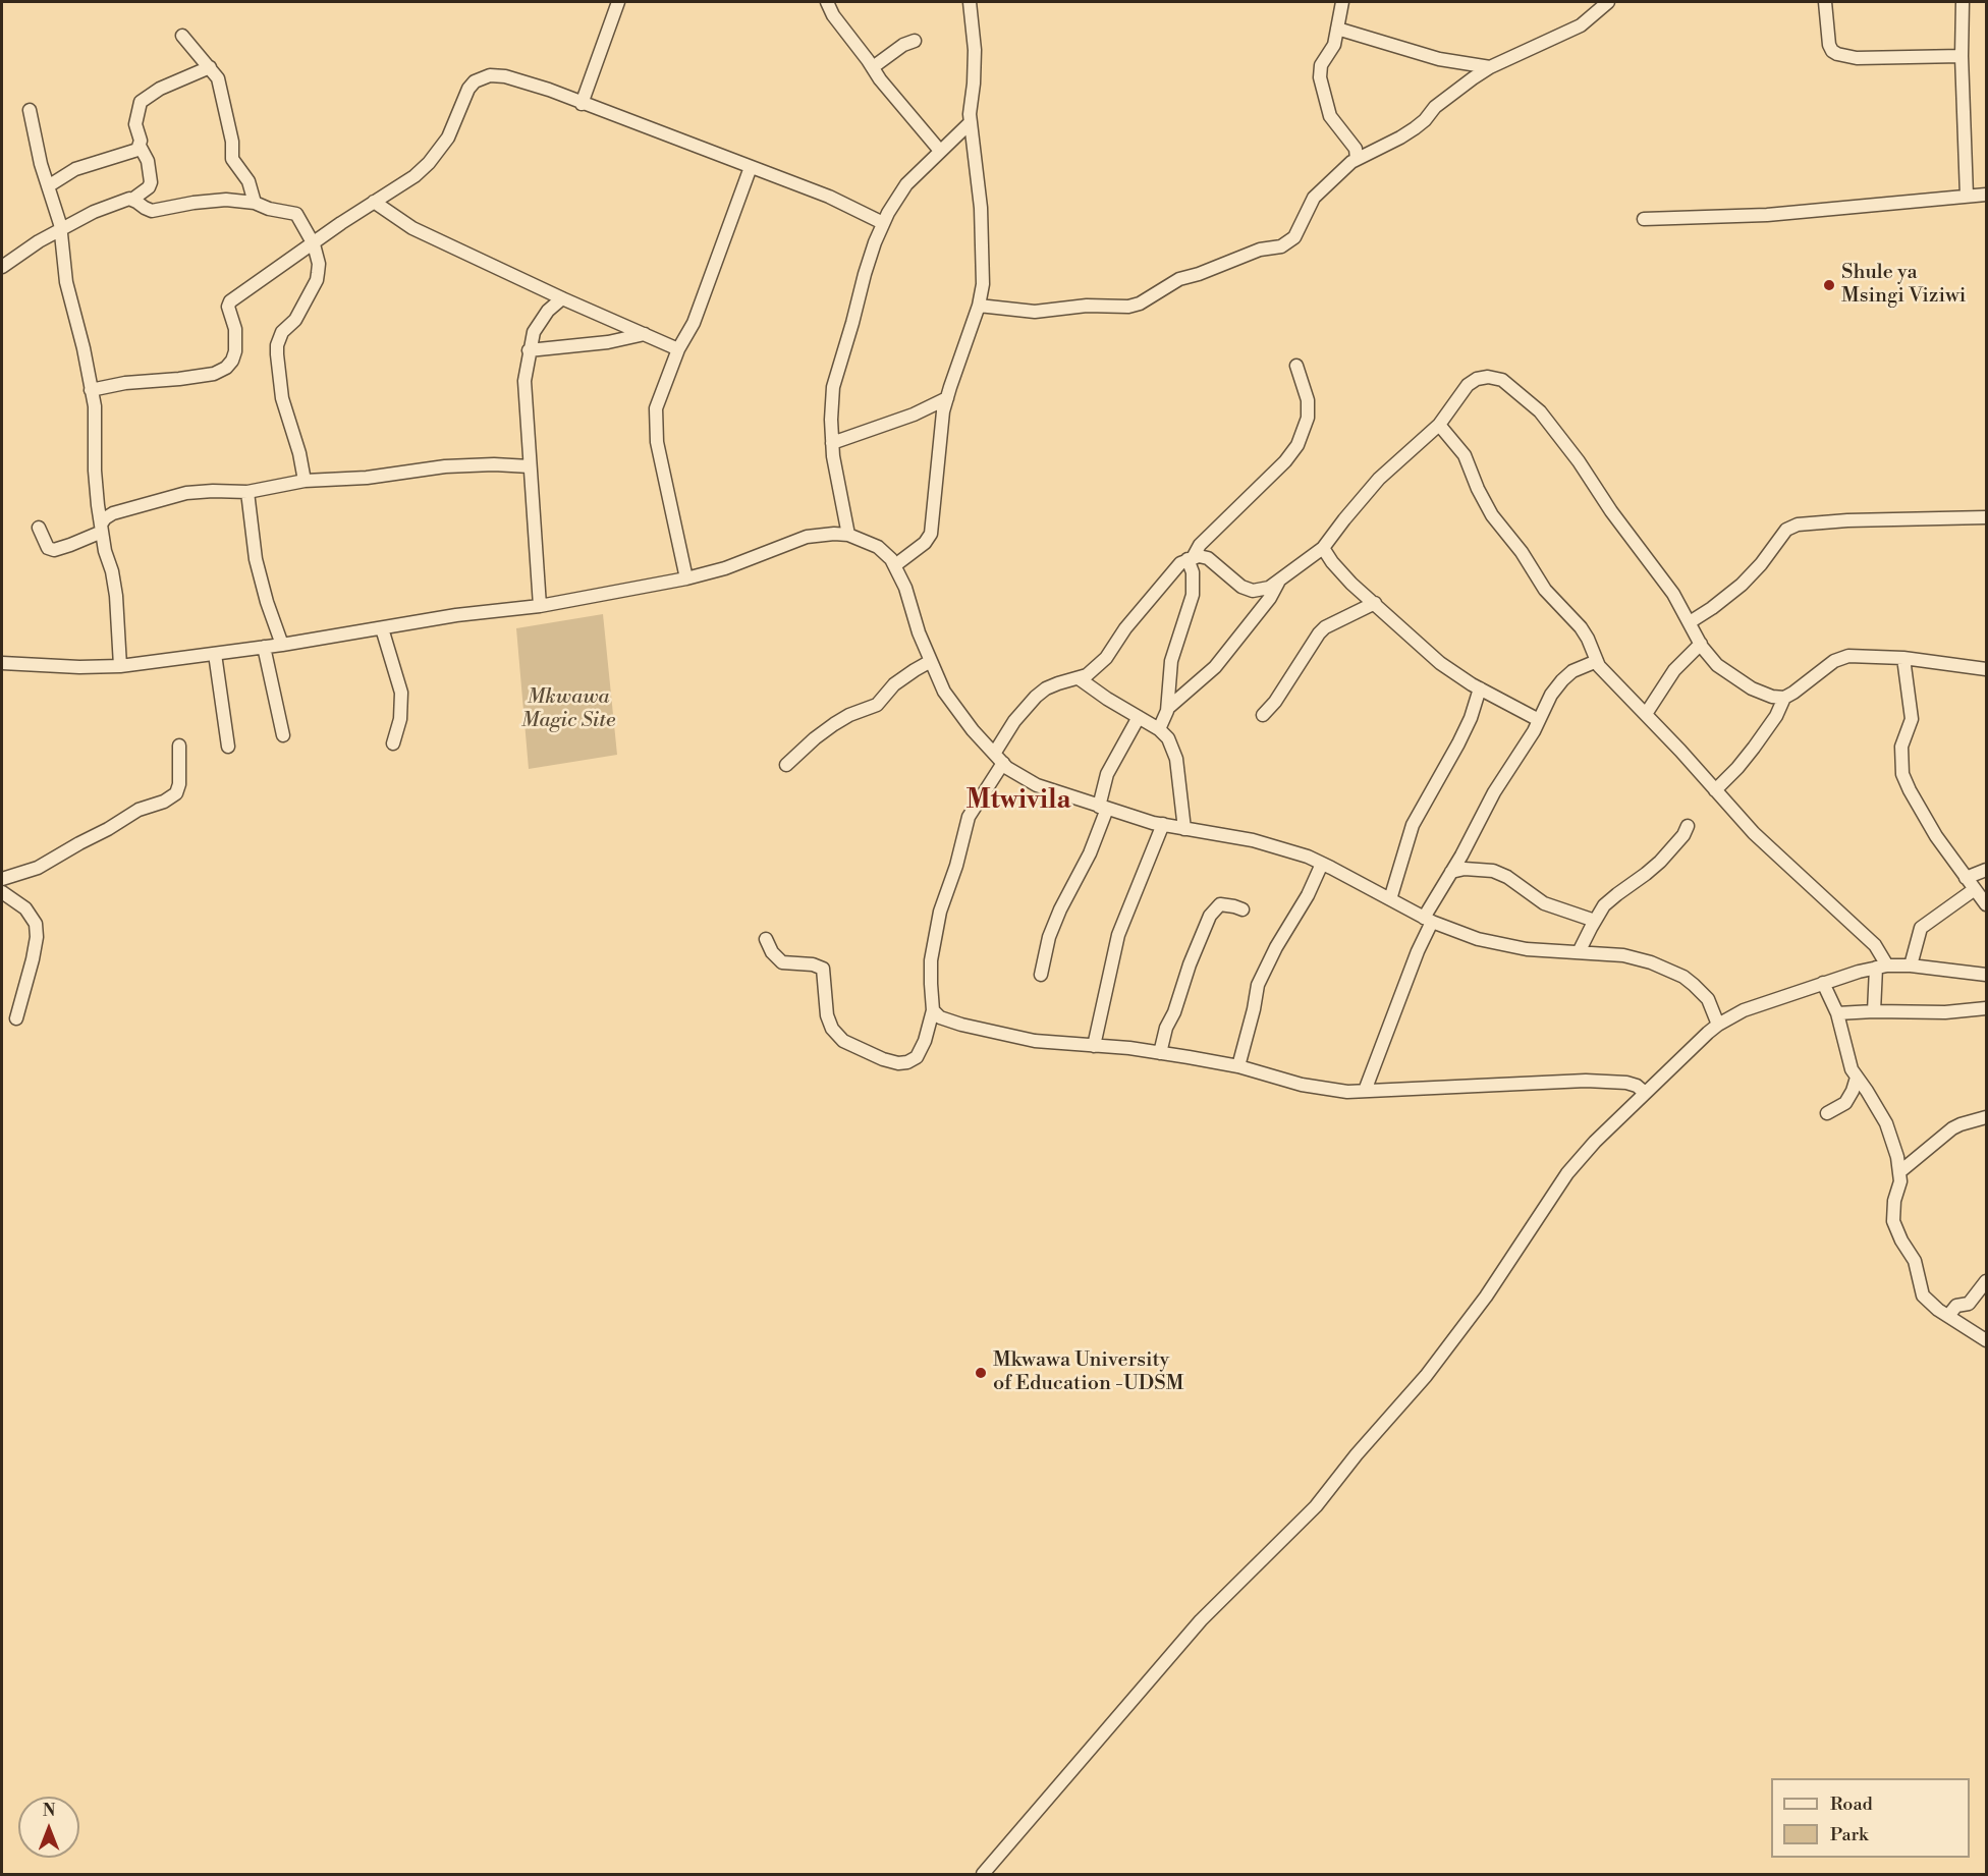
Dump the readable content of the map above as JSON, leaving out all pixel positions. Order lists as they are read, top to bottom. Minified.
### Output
{"districts":["Mtwivila"],"parks":["Mkwawa Magic Site"],"places":["Shule ya Msingi Viziwi","Mkwawa University of Education -UDSM"],"legend":["Road","Park"],"north":"top"}
